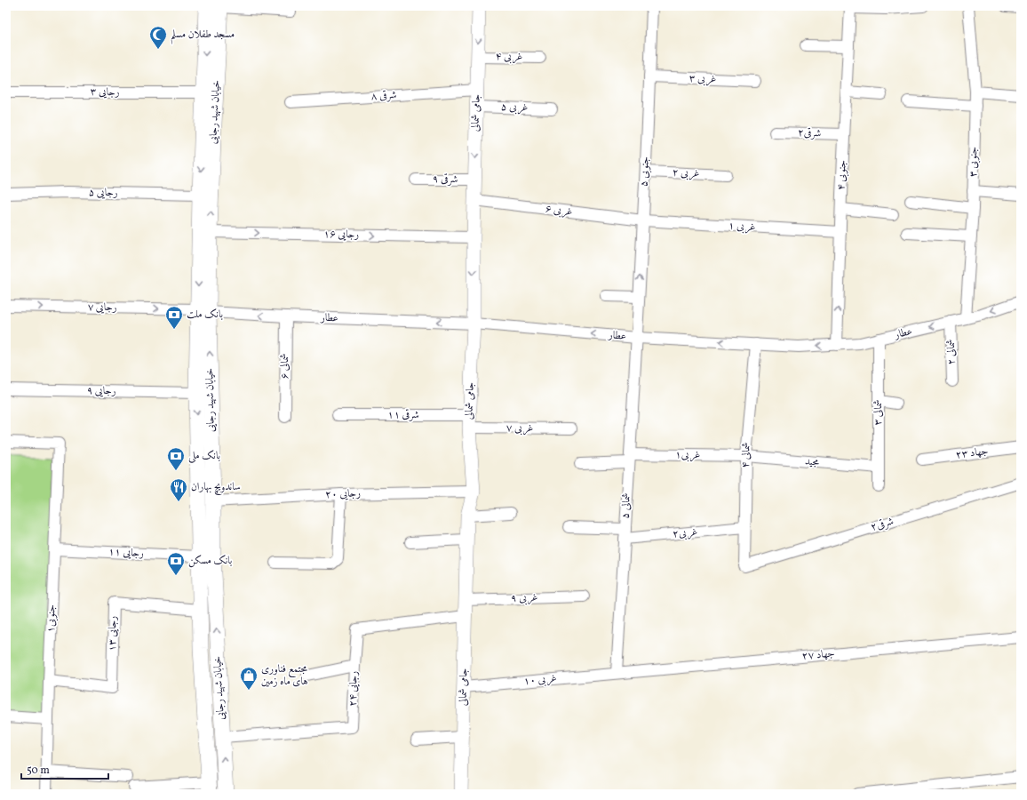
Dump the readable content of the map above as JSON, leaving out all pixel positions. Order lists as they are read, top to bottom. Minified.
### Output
{"streets":{"main road":["خیابان شهید رجایی"],"street":["غربی ۴","غربی ۳","رجایی ۳","شرقی ۸","غربی ۵","جامی شمالی","شرقی۲","جنوبی ۳","جنوبی ۵","غربی ۲","جنوبی ۴","شرقی ۹","رجایی ۵","غربی ۶","غربی ۱","رجایی ۱۶","رجایی ۷","عطار","شمالی ۲","شمالی ۶","رجایی ۹","شمالی ۳","شرقی ۱۱","غربی ۷","جهاد ۲۳","غربی۱","شمالی ۴","مجید","رجایی ۲۰","شمالی ۵","غربی۲","رجایی ۱۱","غربی ۹","جنوبی۱","رجایی ۱۳","جهاد ۲۷","غربی ۱۰","رجایی ۲۴"]},"crossings":[["غربی ۴","جامی شمالی"],["غربی ۳","جنوبی ۵"],["رجایی ۳","خیابان شهید رجایی"],["شرقی ۸","جامی شمالی"],["غربی ۵","جامی شمالی"],["خیابان شهید رجایی","رجایی ۵"],["خیابان شهید رجایی","رجایی ۱۶"],["خیابان شهید رجایی","رجایی ۷"],["خیابان شهید رجایی","عطار"],["خیابان شهید رجایی","رجایی ۹"],["خیابان شهید رجایی","رجایی ۲۰"],["خیابان شهید رجایی","رجایی ۱۱"],["خیابان شهید رجایی","رجایی ۱۳"],["خیابان شهید رجایی","رجایی ۲۴"],["جامی شمالی","شرقی ۹"],["جامی شمالی","غربی ۶"],["جامی شمالی","رجایی ۱۶"],["جامی شمالی","عطار"],["جامی شمالی","شرقی ۱۱"],["جامی شمالی","غربی ۷"],["جامی شمالی","رجایی ۲۰"],["جامی شمالی","غربی ۹"],["جامی شمالی","غربی ۱۰"],["جامی شمالی","رجایی ۲۴"],["شرقی۲","جنوبی ۴"],["شرقی۲","شمالی ۴"],["جنوبی ۳","عطار"],["جنوبی ۵","غربی ۲"],["جنوبی ۵","غربی ۶"],["جنوبی ۵","غربی ۱"],["جنوبی ۵","عطار"],["جنوبی ۵","شمالی ۵"],["جنوبی ۴","غربی ۱"],["جنوبی ۴","عطار"],["غربی ۶","غربی ۱"],["رجایی ۷","عطار"],["عطار","شمالی ۲"],["عطار","شمالی ۶"],["عطار","شمالی ۳"],["عطار","شمالی ۴"],["عطار","شمالی ۵"],["شمالی ۳","مجید"],["شرقی ۱۱","غربی ۷"],["غربی۱","شمالی ۴"],["غربی۱","مجید"],["غربی۱","شمالی ۵"],["شمالی ۴","مجید"],["شمالی ۴","غربی۲"],["شمالی ۵","غربی۲"],["شمالی ۵","جهاد ۲۷"],["شمالی ۵","غربی ۱۰"],["رجایی ۱۱","جنوبی۱"],["جنوبی۱","رجایی ۱۳"],["جهاد ۲۷","غربی ۱۰"]],"one_way":["رجایی ۱۶","رجایی ۷","عطار"],"places":{"mosque":["مسجد طفلان مسلم"],"bank":["بانک ملت","بانک ملی","بانک مسکن"],"restaurant":["ساندویچ بهاران"],"shop":["مجتمع فناوری های ماه زمین"]},"scale_bar":"50 m"}
